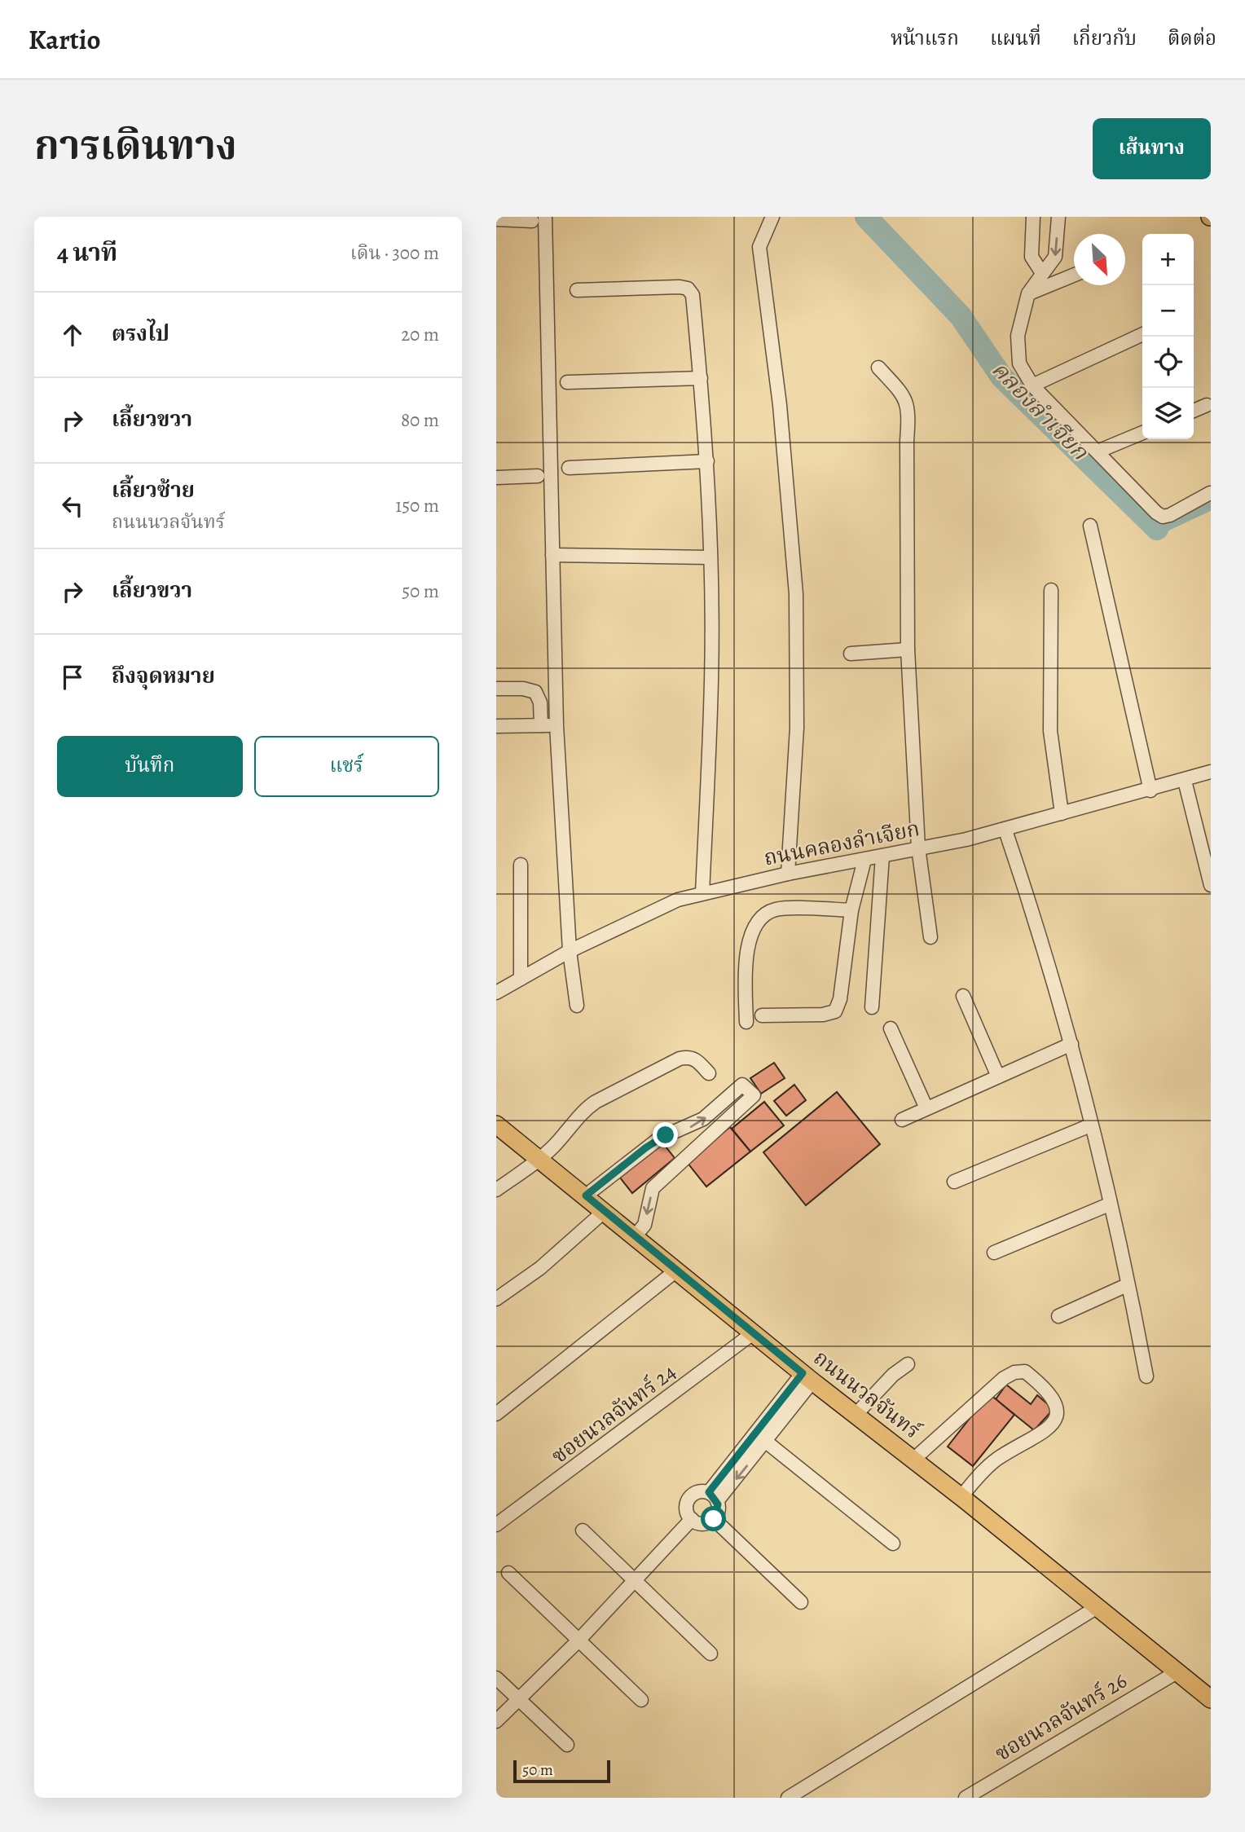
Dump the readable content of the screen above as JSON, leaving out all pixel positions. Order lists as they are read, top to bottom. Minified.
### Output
{"streets":{"main road":["ถนนนวลจันทร์"],"street":["ถนนคลองลำเจียก","ซอยนวลจันทร์ 24","ซอยนวลจันทร์ 26"]},"crossings":[["ถนนนวลจันทร์","ซอยนวลจันทร์ 24"],["ถนนนวลจันทร์","ซอยนวลจันทร์ 26"]],"water":["คลองลำเจียก"],"scale_bar":"50 m","north":"bottom right","page":{"header":"Kartio","nav":["หน้าแรก","แผนที่","เกี่ยวกับ","ติดต่อ"],"title":"การเดินทาง","buttons":["เส้นทาง",["บันทึก","แชร์"]],"heading":["4 นาที","เดิน · 300 m"],"map_buttons":["+","−"],"list":[["ตรงไป","20 m"],["เลี้ยวขวา","80 m"],["เลี้ยวซ้าย","ถนนนวลจันทร์","150 m"],["เลี้ยวขวา","50 m"],"ถึงจุดหมาย"],"scale":"50 m"}}
